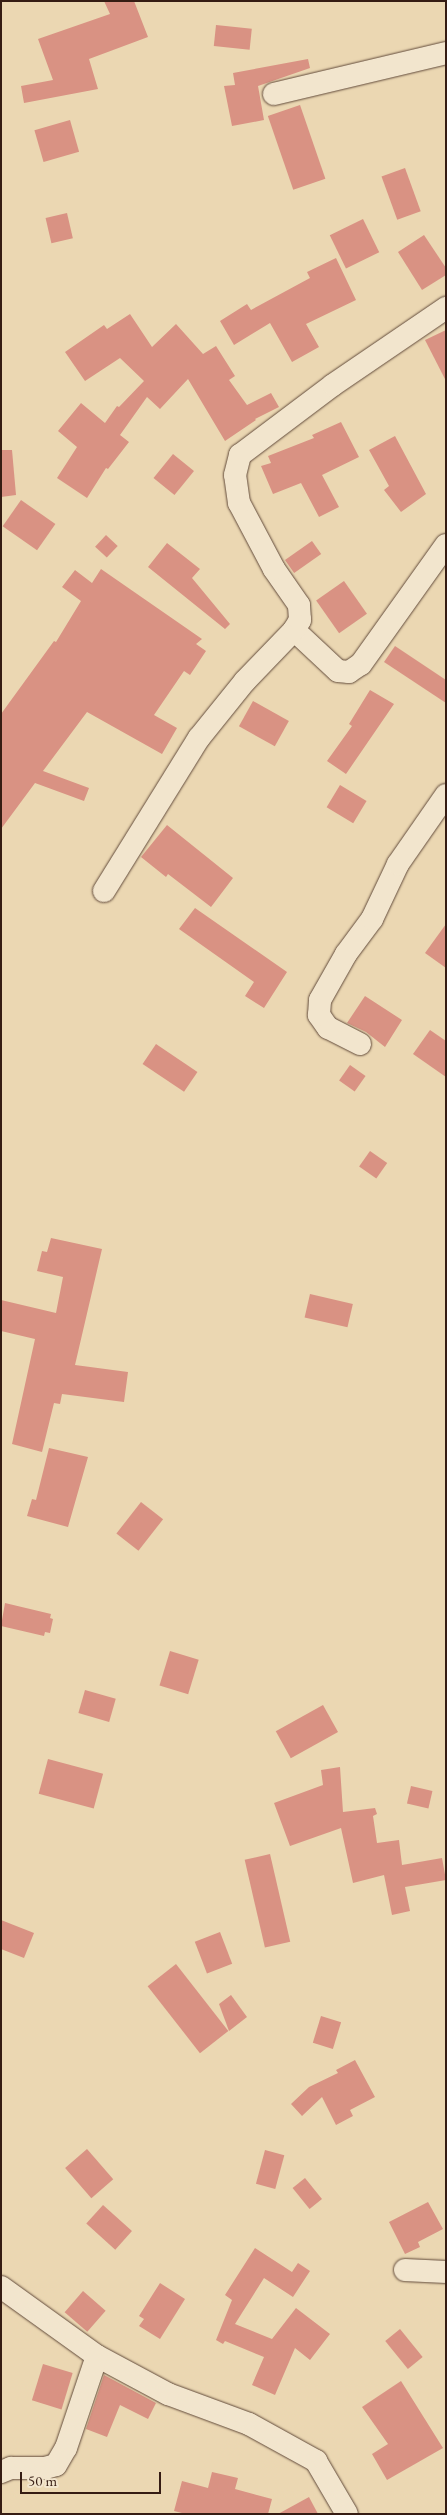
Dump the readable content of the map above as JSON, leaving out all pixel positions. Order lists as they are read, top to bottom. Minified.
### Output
{"scale_bar":"50 m"}
